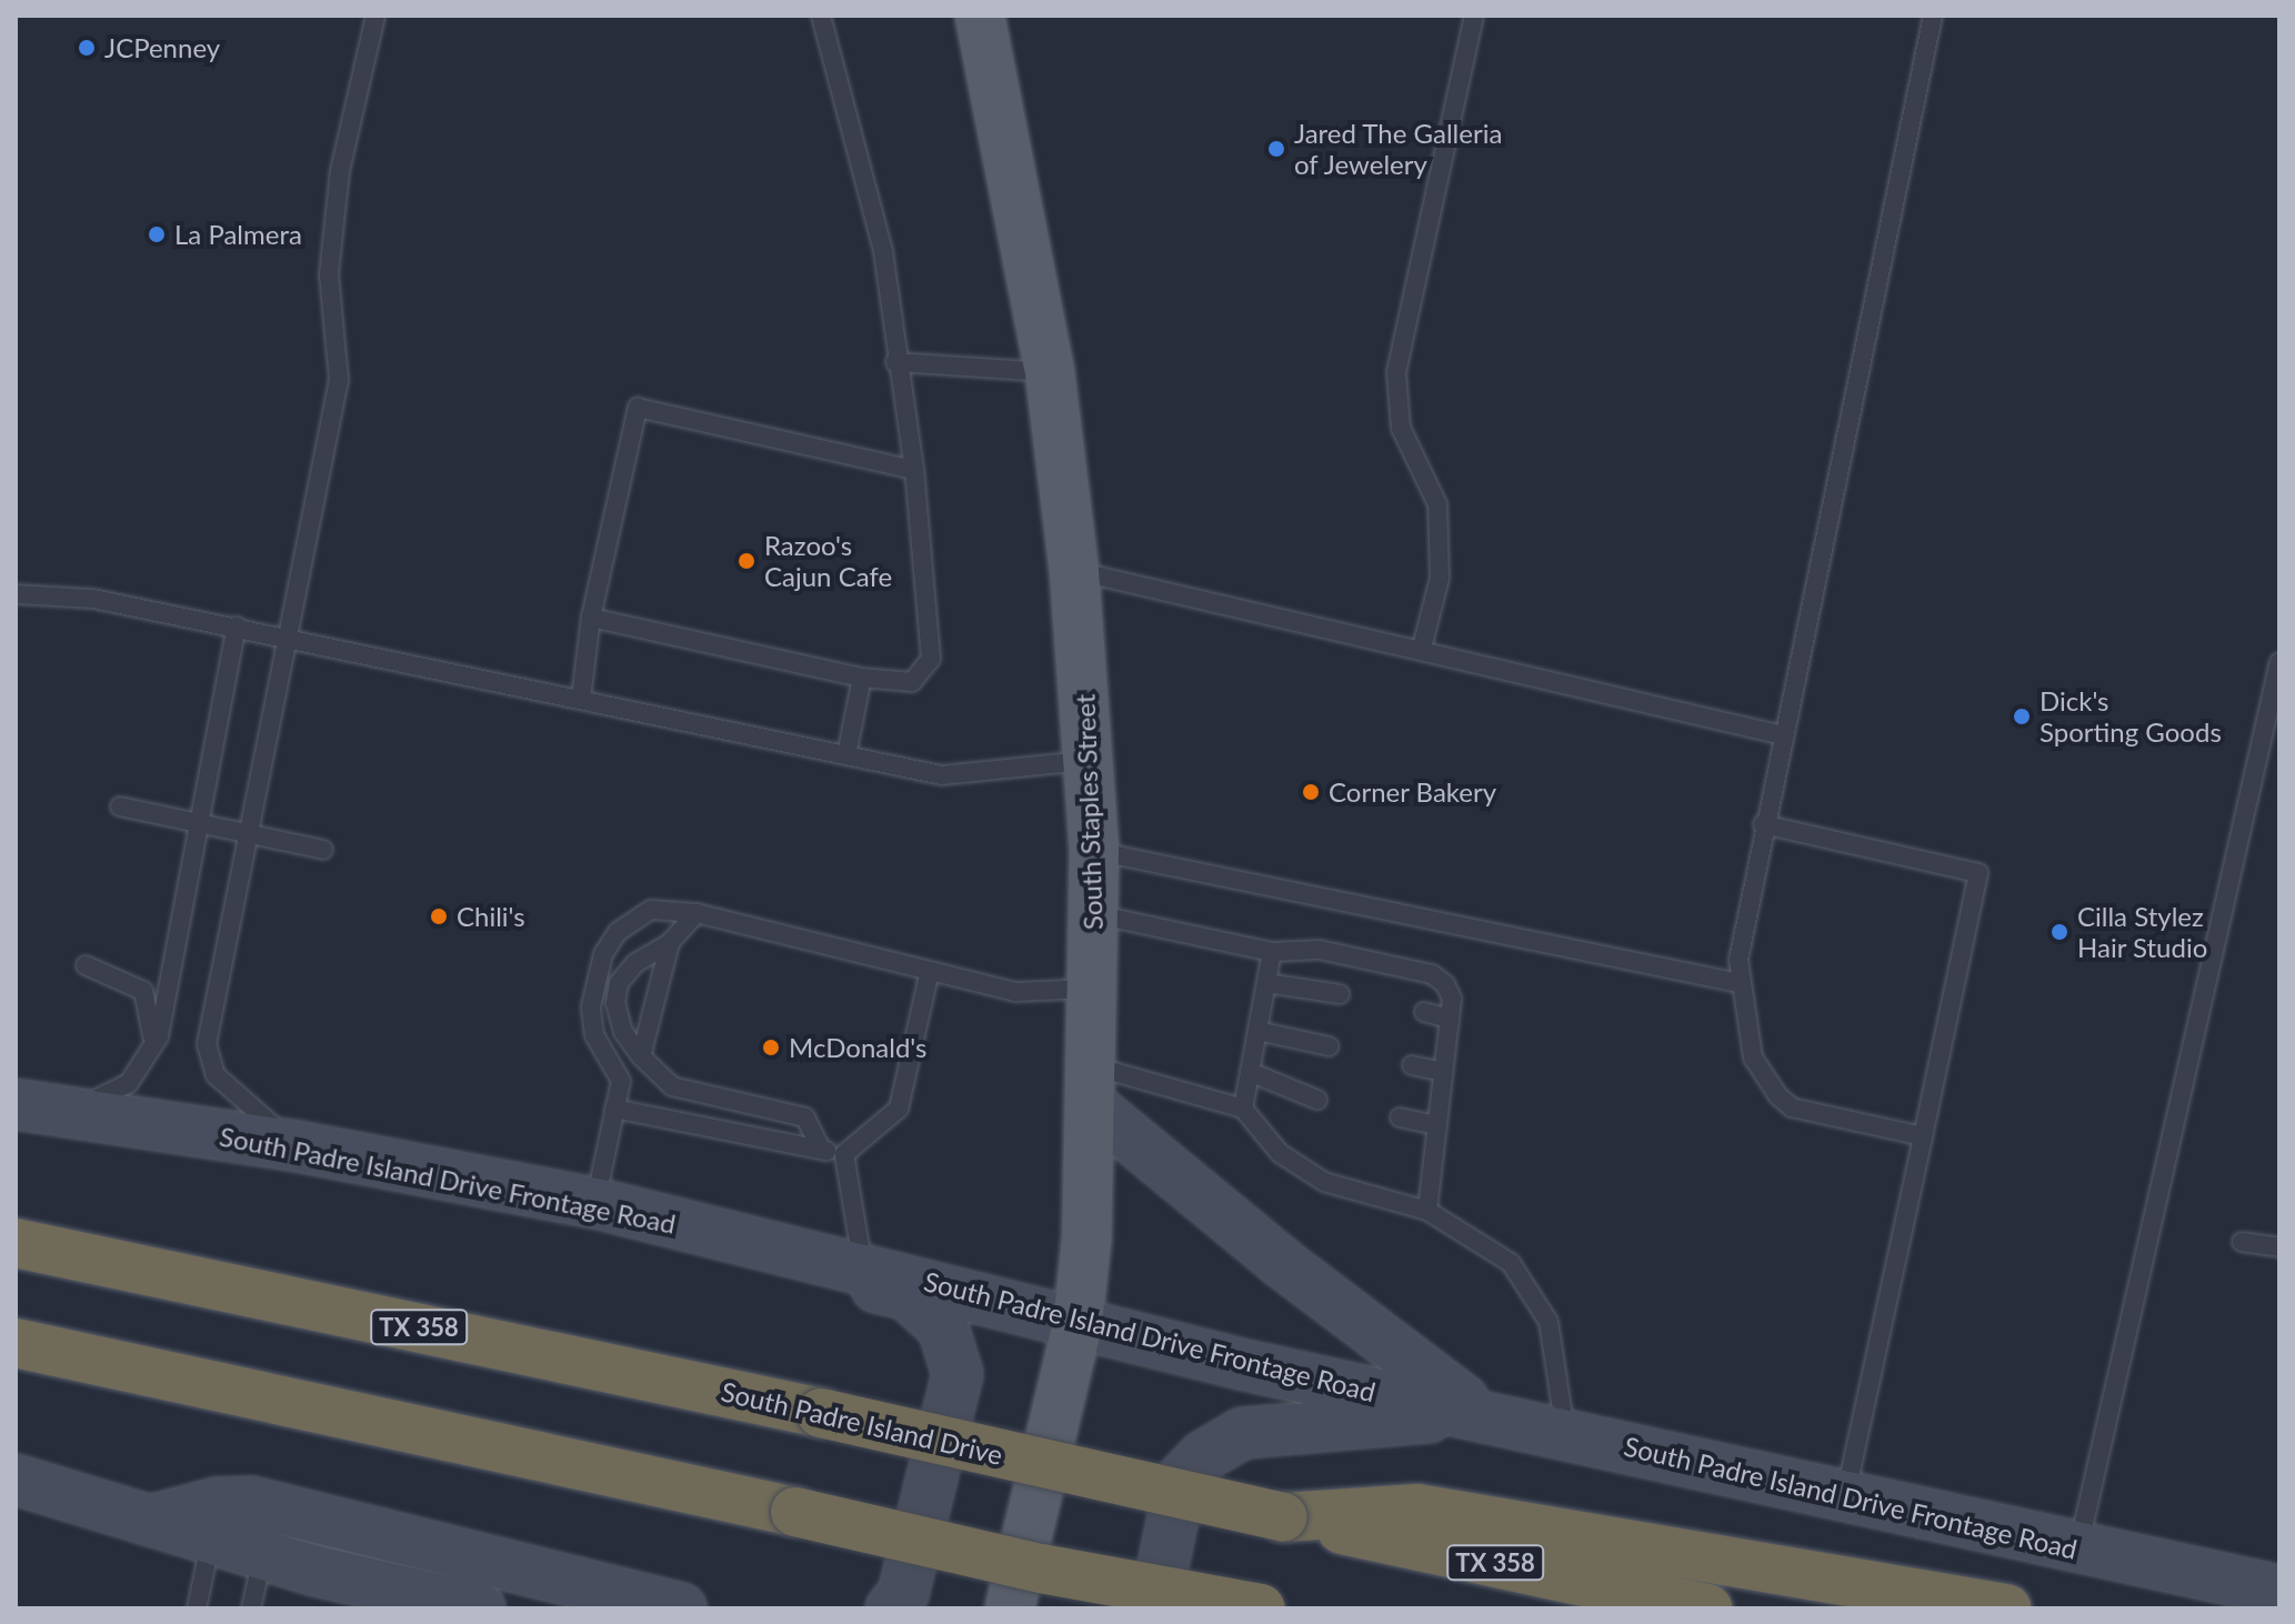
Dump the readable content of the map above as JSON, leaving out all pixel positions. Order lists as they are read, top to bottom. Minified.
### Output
{"streets":{"highway":["TX 358","South Padre Island Drive"],"main road":["South Staples Street","South Padre Island Drive Frontage Road"]},"crossings":[["South Staples Street","South Padre Island Drive Frontage Road"]],"places":["JCPenney","Jared The Galleria of Jewelery","La Palmera","Razoo's Cajun Cafe","Dick's Sporting Goods","Corner Bakery","Chili's","Cilla Stylez Hair Studio","McDonald's"]}
